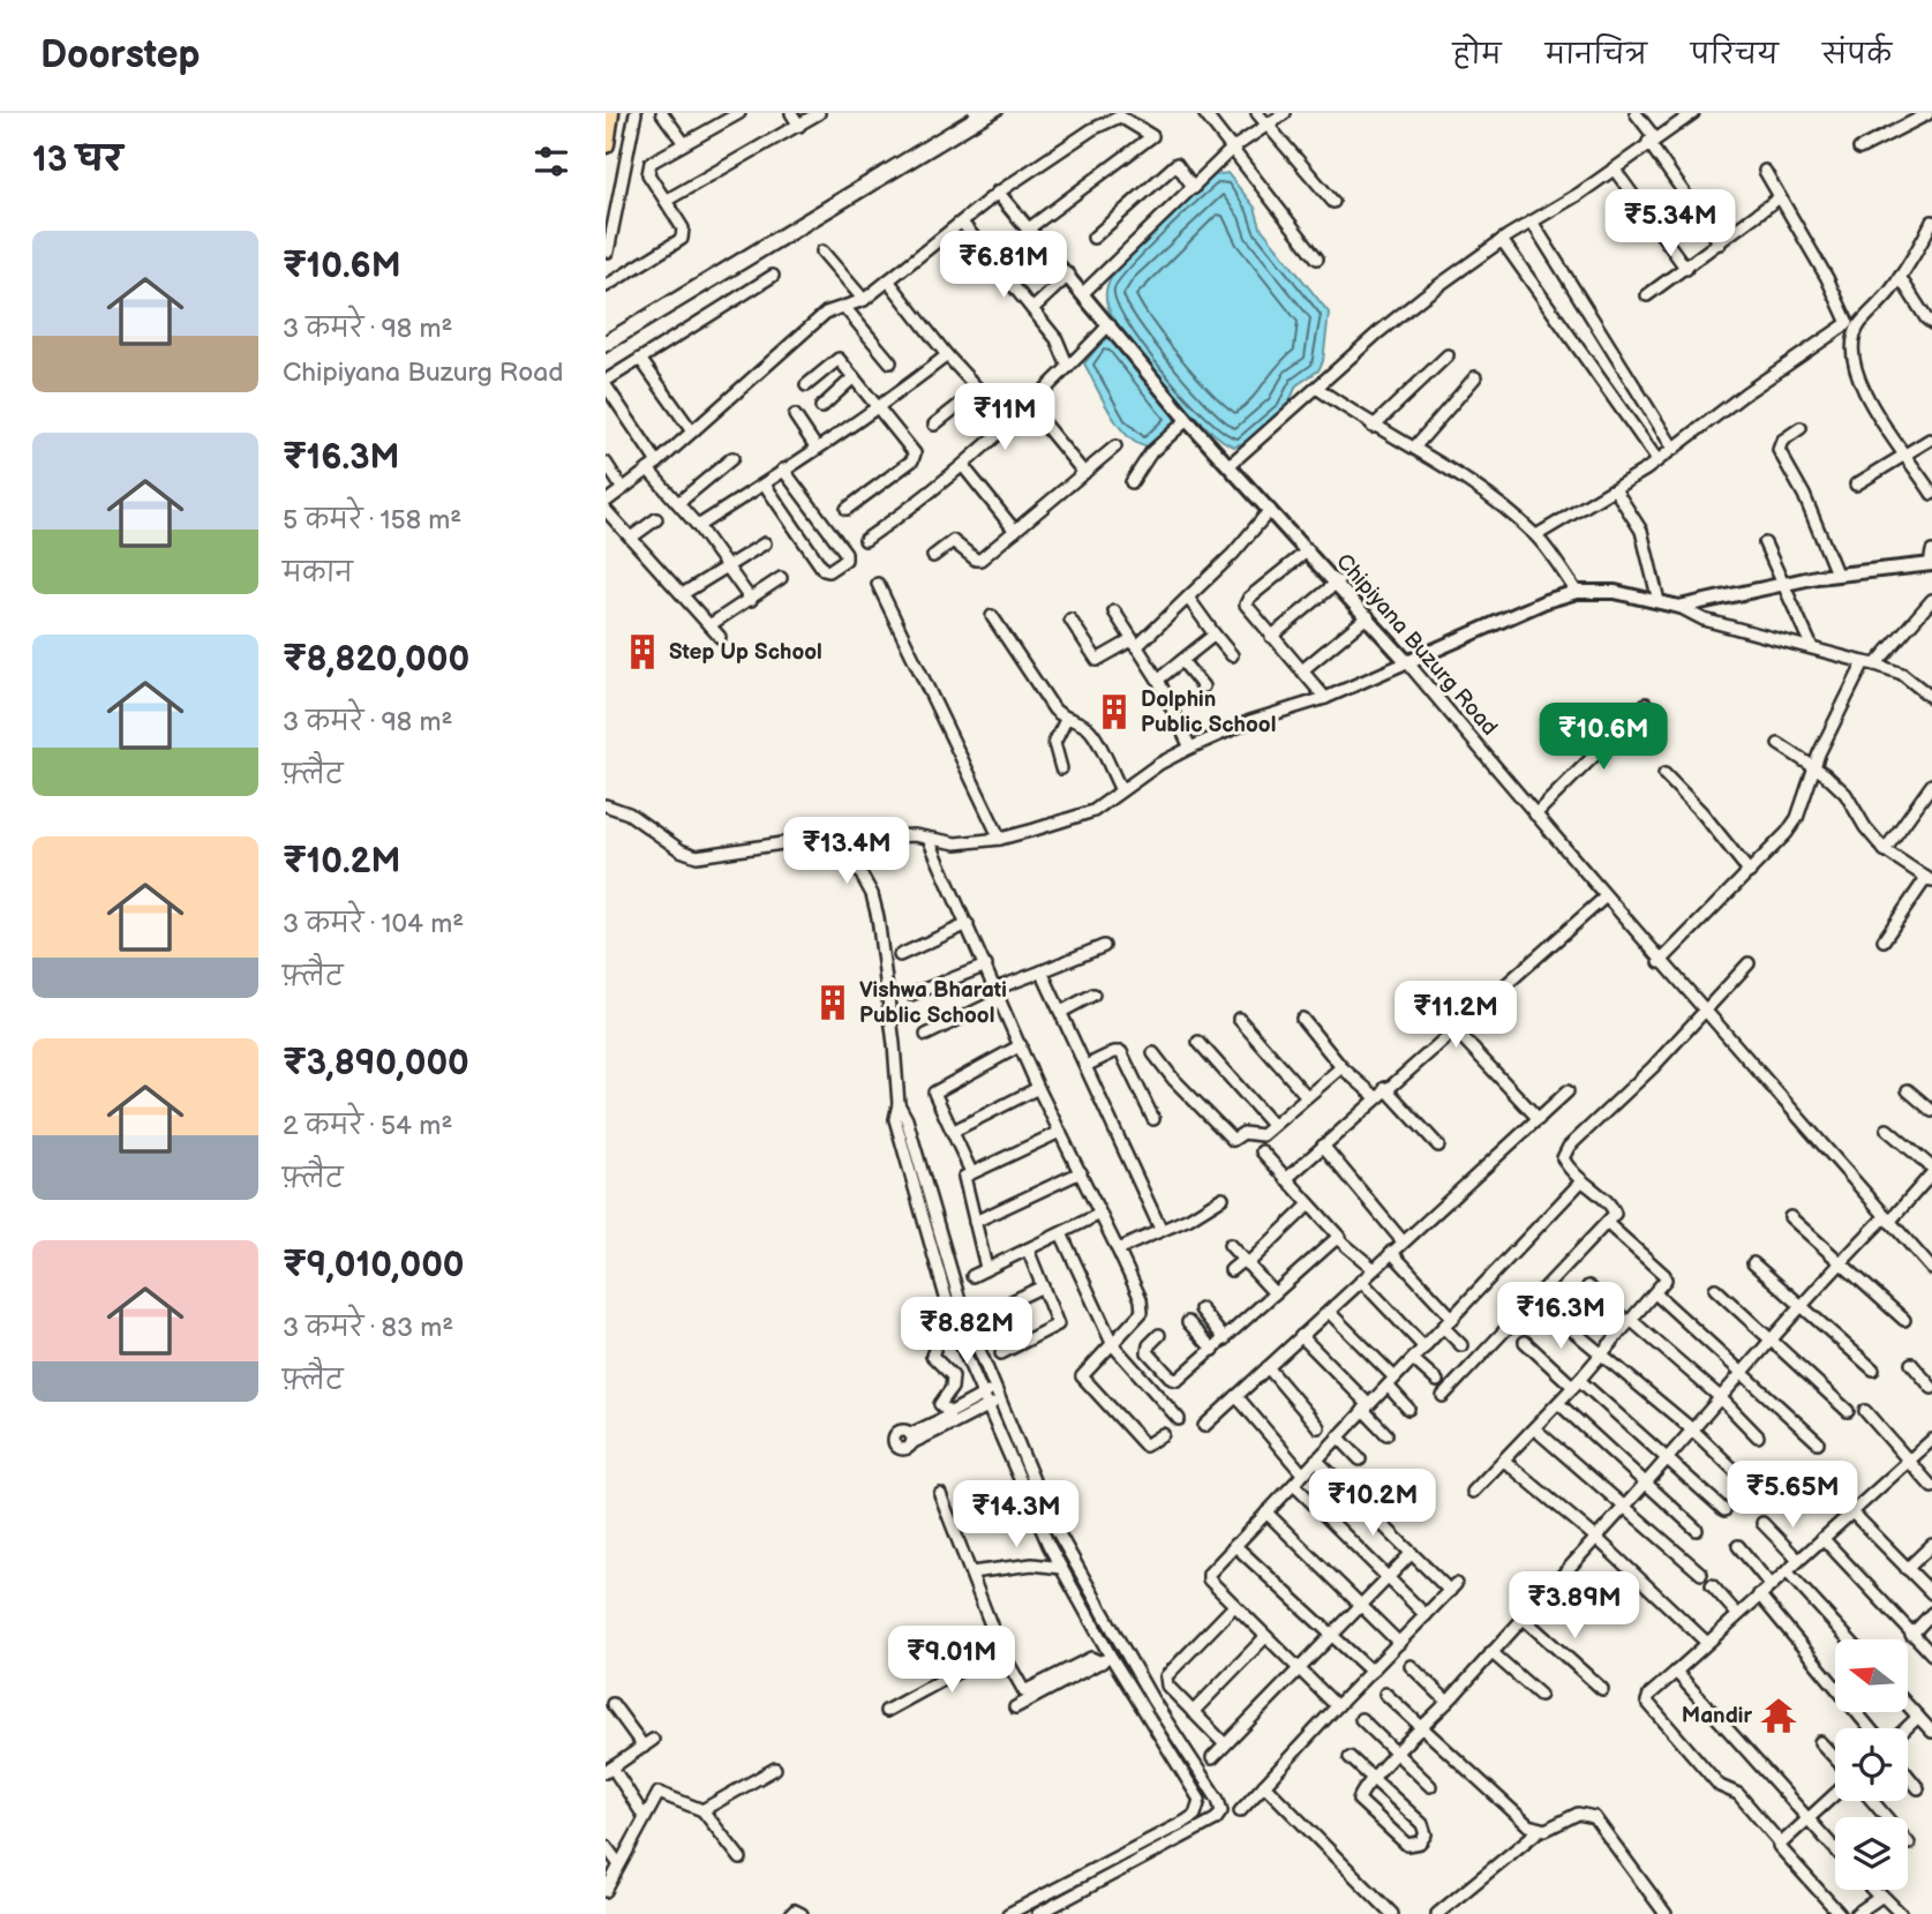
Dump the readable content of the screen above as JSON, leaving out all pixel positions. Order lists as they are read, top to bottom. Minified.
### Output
{"streets":{"street":["Chipiyana Buzurg Road"]},"places":{"building":["Step Up School","Dolphin Public School","Vishwa Bharati Public School"],"temple":["Mandir"]},"north":"left","page":{"header":"Doorstep","nav":["होम","मानचित्र","परिचय","संपर्क"],"heading":"13 घर","price":["₹5.34M","₹6.81M","₹11M","₹10.6M","₹13.4M","₹11.2M","₹16.3M","₹8.82M","₹5.65M","₹10.2M","₹14.3M","₹3.89M","₹9.01M"],"list":[{"name":"₹10.6M","note":"3 कमरे · 98 m² · Chipiyana Buzurg Road"},{"name":"₹16.3M","note":"5 कमरे · 158 m² · मकान"},{"name":"₹8,820,000","note":"3 कमरे · 98 m² · फ़्लैट"},{"name":"₹10.2M","note":"3 कमरे · 104 m² · फ़्लैट"},{"name":"₹3,890,000","note":"2 कमरे · 54 m² · फ़्लैट"},{"name":"₹9,010,000","note":"3 कमरे · 83 m² · फ़्लैट"}]}}
